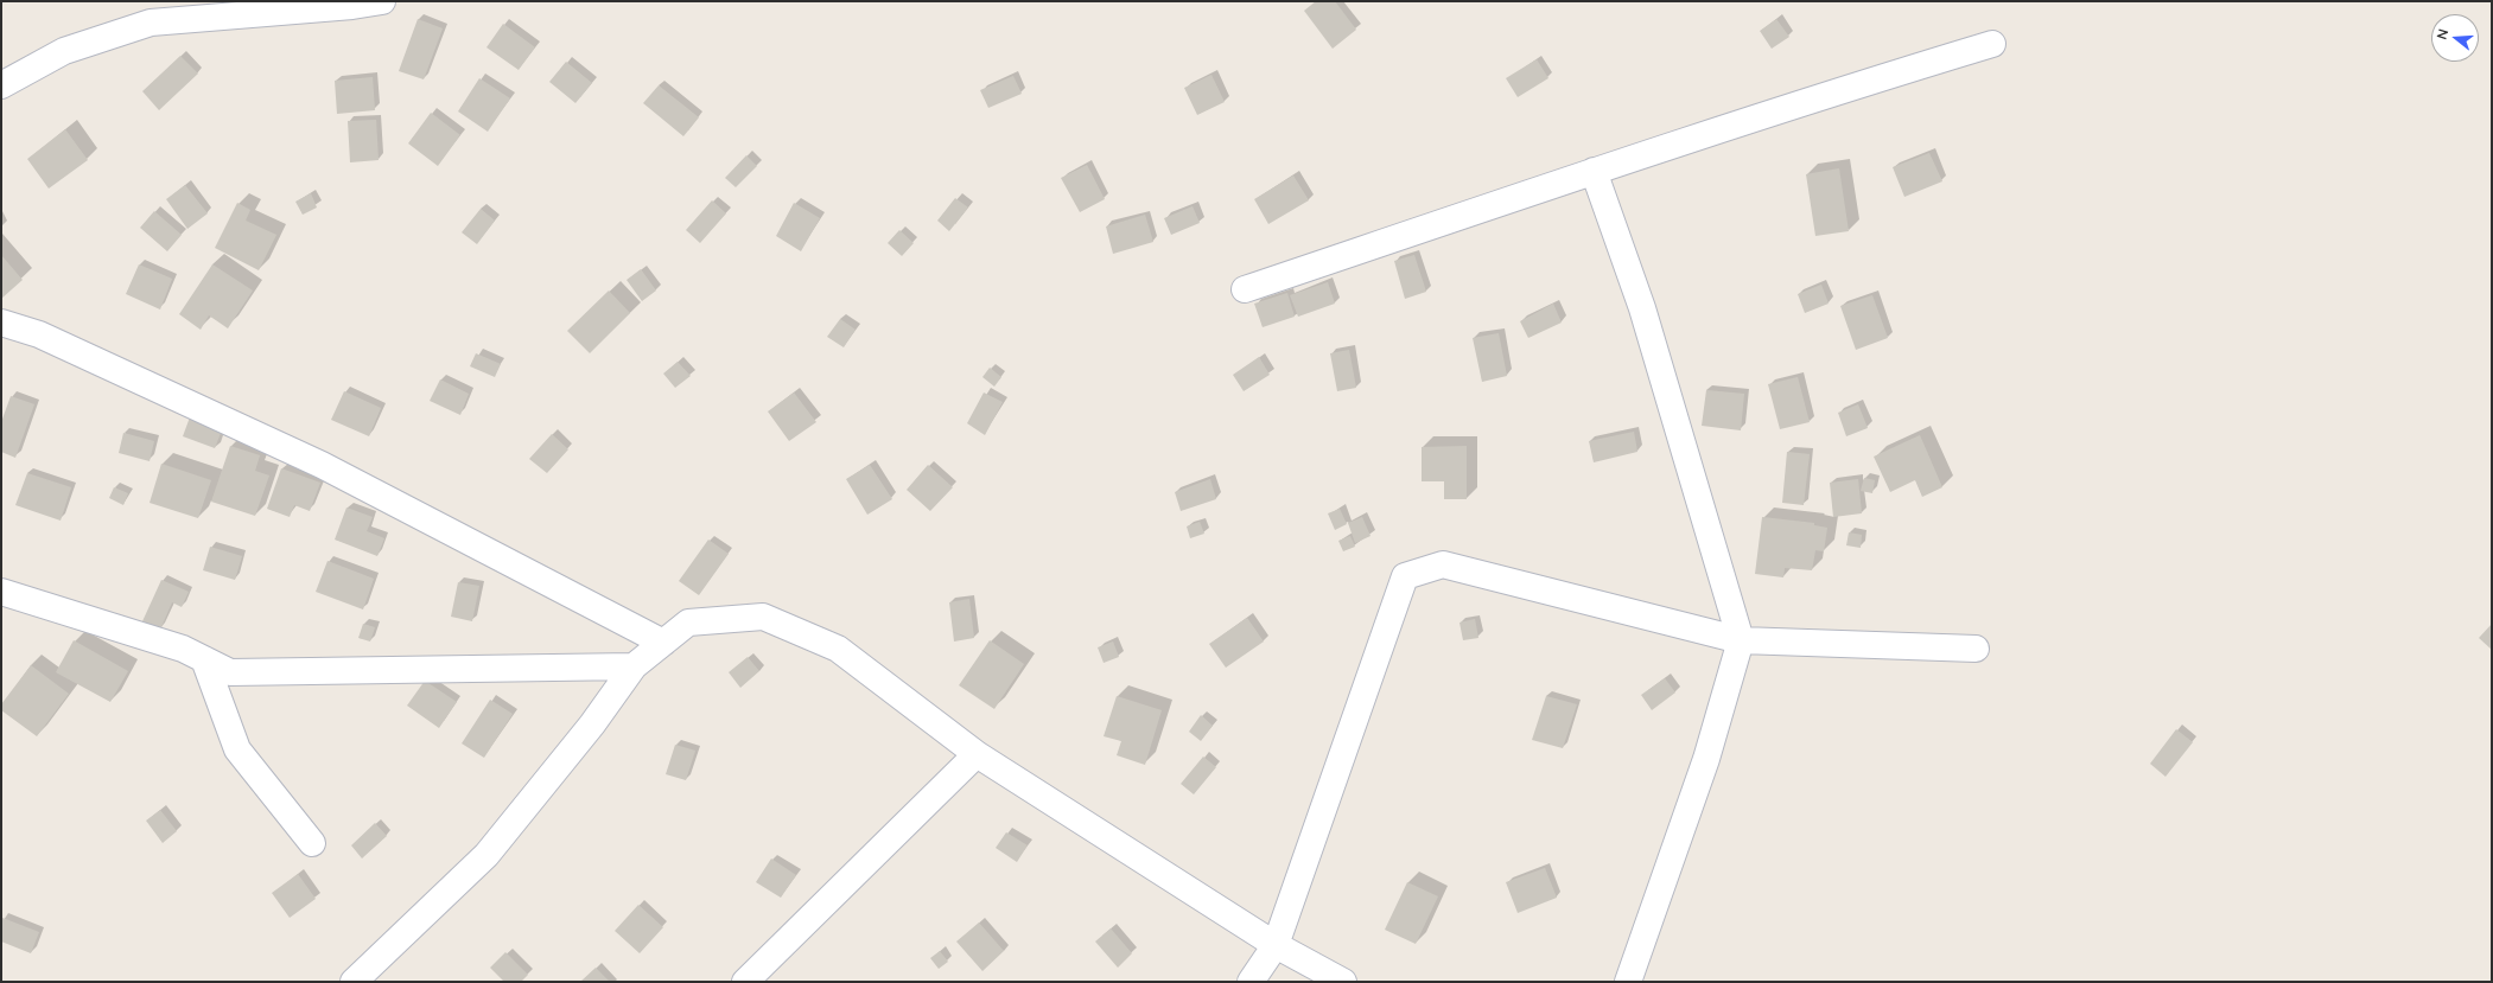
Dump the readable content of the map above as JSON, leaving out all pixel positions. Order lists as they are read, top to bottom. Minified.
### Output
{"north":"left"}
